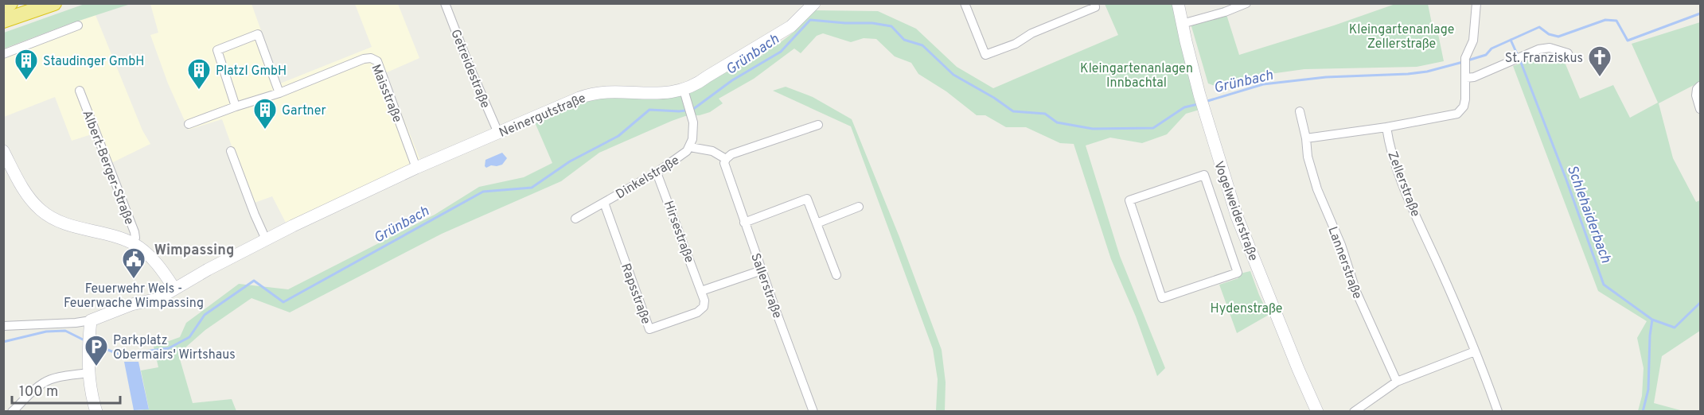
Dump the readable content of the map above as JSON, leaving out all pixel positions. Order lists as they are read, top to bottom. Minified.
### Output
{"streets":{"street":["Getreidestraße","Maisstraße","Neinergutstraße","Albert-Berger-Straße","Dinkelstraße","Zellerstraße","Vogelweiderstraße","Hirsestraße","Lannerstraße","Sallerstraße","Rapsstraße"]},"crossings":[["Getreidestraße","Neinergutstraße"],["Maisstraße","Neinergutstraße"],["Neinergutstraße","Dinkelstraße"],["Dinkelstraße","Hirsestraße"],["Dinkelstraße","Rapsstraße"],["Hirsestraße","Rapsstraße"]],"districts":["Wimpassing"],"water":["Grünbach","Schlehaiderbach"],"parks":["Kleingartenanlage Zellerstraße","Kleingartenanlagen Innbachtal","Hydenstraße"],"places":{"church":["St. Franziskus"],"building":["Staudinger GmbH","Platzl GmbH","Gartner"],"public building":["Feuerwehr Wels - Feuerwache Wimpassing"],"parking":["Parkplatz Obermairs' Wirtshaus"]},"scale_bar":"100 m"}
